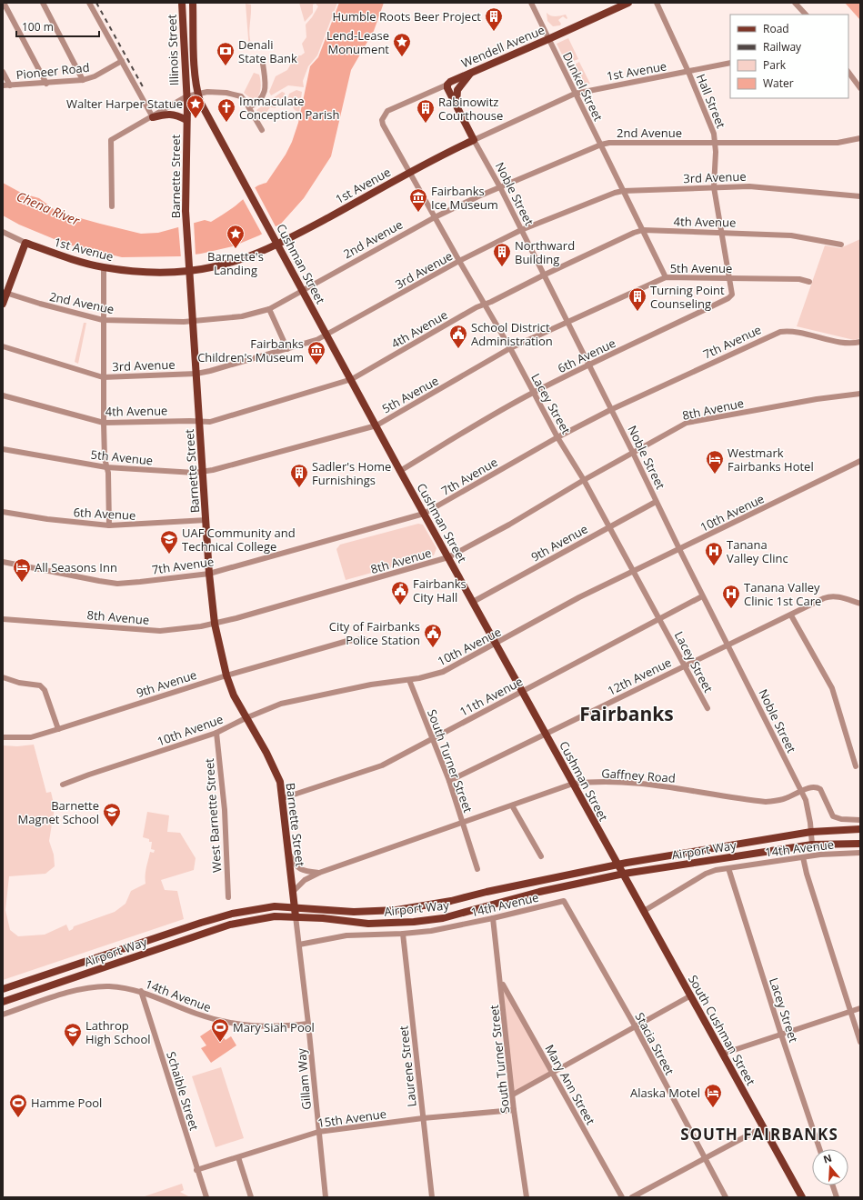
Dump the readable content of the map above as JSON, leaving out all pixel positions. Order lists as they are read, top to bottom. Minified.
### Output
{"streets":{"main road":["Wendell Avenue","Illinois Street","1st Avenue","Barnette Street","Noble Street","Cushman Street","Airport Way","South Cushman Street"],"street":["Pioneer Road","Dunkel Street","Hall Street","2nd Avenue","3rd Avenue","4th Avenue","5th Avenue","7th Avenue","6th Avenue","Lacey Street","8th Avenue","10th Avenue","9th Avenue","12th Avenue","11th Avenue","South Turner Street","Gaffney Road","West Barnette Street","14th Avenue","Stacia Street","Laurene Street","Gillam Way","Mary Ann Street","Schaible Street","15th Avenue"]},"crossings":[["Wendell Avenue","Dunkel Street"],["Wendell Avenue","Noble Street"],["Wendell Avenue","Lacey Street"],["Illinois Street","Barnette Street"],["Illinois Street","Cushman Street"],["1st Avenue","Dunkel Street"],["1st Avenue","Hall Street"],["1st Avenue","Barnette Street"],["1st Avenue","Noble Street"],["1st Avenue","Cushman Street"],["1st Avenue","Lacey Street"],["Dunkel Street","2nd Avenue"],["Dunkel Street","3rd Avenue"],["Dunkel Street","4th Avenue"],["Dunkel Street","5th Avenue"],["Hall Street","2nd Avenue"],["Hall Street","3rd Avenue"],["Hall Street","4th Avenue"],["Hall Street","5th Avenue"],["Hall Street","6th Avenue"],["2nd Avenue","Barnette Street"],["2nd Avenue","Noble Street"],["2nd Avenue","Cushman Street"],["2nd Avenue","Lacey Street"],["Barnette Street","3rd Avenue"],["Barnette Street","4th Avenue"],["Barnette Street","5th Avenue"],["Barnette Street","7th Avenue"],["Barnette Street","6th Avenue"],["Barnette Street","8th Avenue"],["Barnette Street","10th Avenue"],["Barnette Street","9th Avenue"],["Barnette Street","11th Avenue"],["Barnette Street","Gaffney Road"],["Barnette Street","Airport Way"],["Barnette Street","Gillam Way"],["3rd Avenue","Noble Street"],["3rd Avenue","Cushman Street"],["3rd Avenue","Lacey Street"],["Noble Street","4th Avenue"],["Noble Street","5th Avenue"],["Noble Street","7th Avenue"],["Noble Street","6th Avenue"],["Noble Street","8th Avenue"],["Noble Street","10th Avenue"],["Noble Street","9th Avenue"],["Noble Street","12th Avenue"],["Noble Street","11th Avenue"],["Noble Street","Gaffney Road"],["Noble Street","Airport Way"],["4th Avenue","Cushman Street"],["4th Avenue","Lacey Street"],["Cushman Street","5th Avenue"],["Cushman Street","7th Avenue"],["Cushman Street","6th Avenue"],["Cushman Street","8th Avenue"],["Cushman Street","10th Avenue"],["Cushman Street","9th Avenue"],["Cushman Street","12th Avenue"],["Cushman Street","11th Avenue"],["Cushman Street","Gaffney Road"],["Cushman Street","Airport Way"],["Cushman Street","South Cushman Street"],["5th Avenue","6th Avenue"],["5th Avenue","Lacey Street"],["7th Avenue","Lacey Street"],["6th Avenue","Lacey Street"],["Lacey Street","8th Avenue"],["Lacey Street","10th Avenue"],["Lacey Street","9th Avenue"],["Lacey Street","12th Avenue"],["Lacey Street","11th Avenue"],["Lacey Street","14th Avenue"],["10th Avenue","South Turner Street"],["10th Avenue","West Barnette Street"],["12th Avenue","South Turner Street"],["11th Avenue","South Turner Street"],["South Turner Street","Gaffney Road"],["South Turner Street","14th Avenue"],["South Turner Street","Mary Ann Street"],["South Turner Street","15th Avenue"],["14th Avenue","South Cushman Street"],["14th Avenue","Stacia Street"],["14th Avenue","Laurene Street"],["14th Avenue","Gillam Way"],["14th Avenue","Schaible Street"],["Airport Way","South Cushman Street"],["Airport Way","Gillam Way"],["Laurene Street","15th Avenue"],["Gillam Way","15th Avenue"],["Schaible Street","15th Avenue"]],"districts":["Fairbanks","SOUTH FAIRBANKS"],"water":["Chena River"],"places":{"building":["Humble Roots Beer Project","Rabinowitz Courthouse","Northward Building","Turning Point Counseling","Sadler's Home Furnishings"],"place":["Lend-Lease Monument","Walter Harper Statue","Barnette's Landing"],"bank":["Denali State Bank"],"church":["Immaculate Conception Parish"],"museum":["Fairbanks Ice Museum","Fairbanks Children's Museum"],"public building":["School District Administration","Fairbanks City Hall","City of Fairbanks Police Station"],"hotel":["Westmark Fairbanks Hotel","All Seasons Inn","Alaska Motel"],"school or university":["UAF Community and Technical College","Barnette Magnet School","Lathrop High School"],"hospital":["Tanana Valley Clinc","Tanana Valley Clinic 1st Care"],"sports":["Mary Siah Pool","Hamme Pool"]},"legend":["Road","Railway","Park","Water"],"scale_bar":"100 m","north":"top"}
